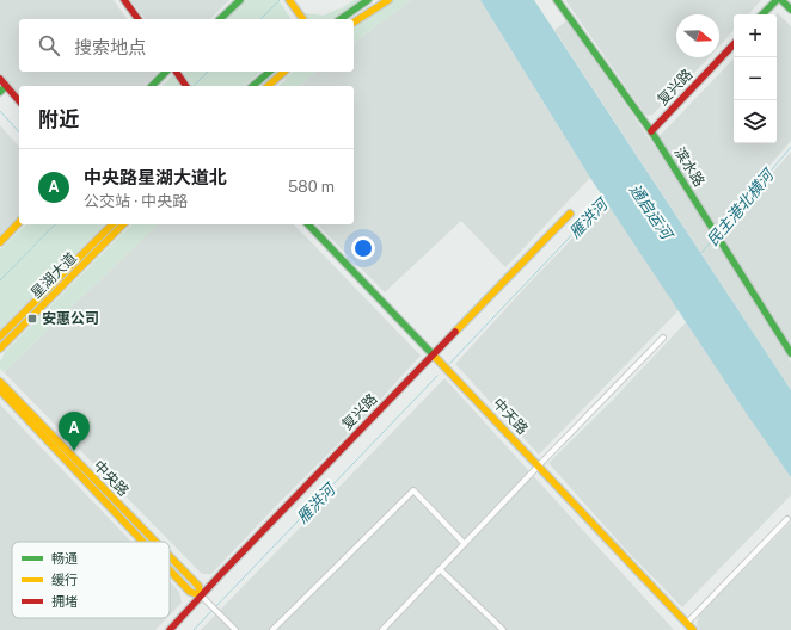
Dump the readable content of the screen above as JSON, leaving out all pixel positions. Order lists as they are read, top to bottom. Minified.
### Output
{"streets":{"street":["复兴路","滨水路","星湖大道","中天路","中央路"]},"crossings":[["复兴路","滨水路"],["复兴路","中天路"],["复兴路","中央路"]],"water":["民主港北横河","通启运河","雁洪河"],"places":{"transit":["安惠公司"]},"legend":["畅通","缓行","拥堵"],"north":"right","page":{"map_buttons":["+","−"],"search":"搜索地点","heading":"附近","list":[{"mark":"A","name":"中央路星湖大道北","note":"公交站 · 中央路","value":"580 m"}],"pins":"A"}}
